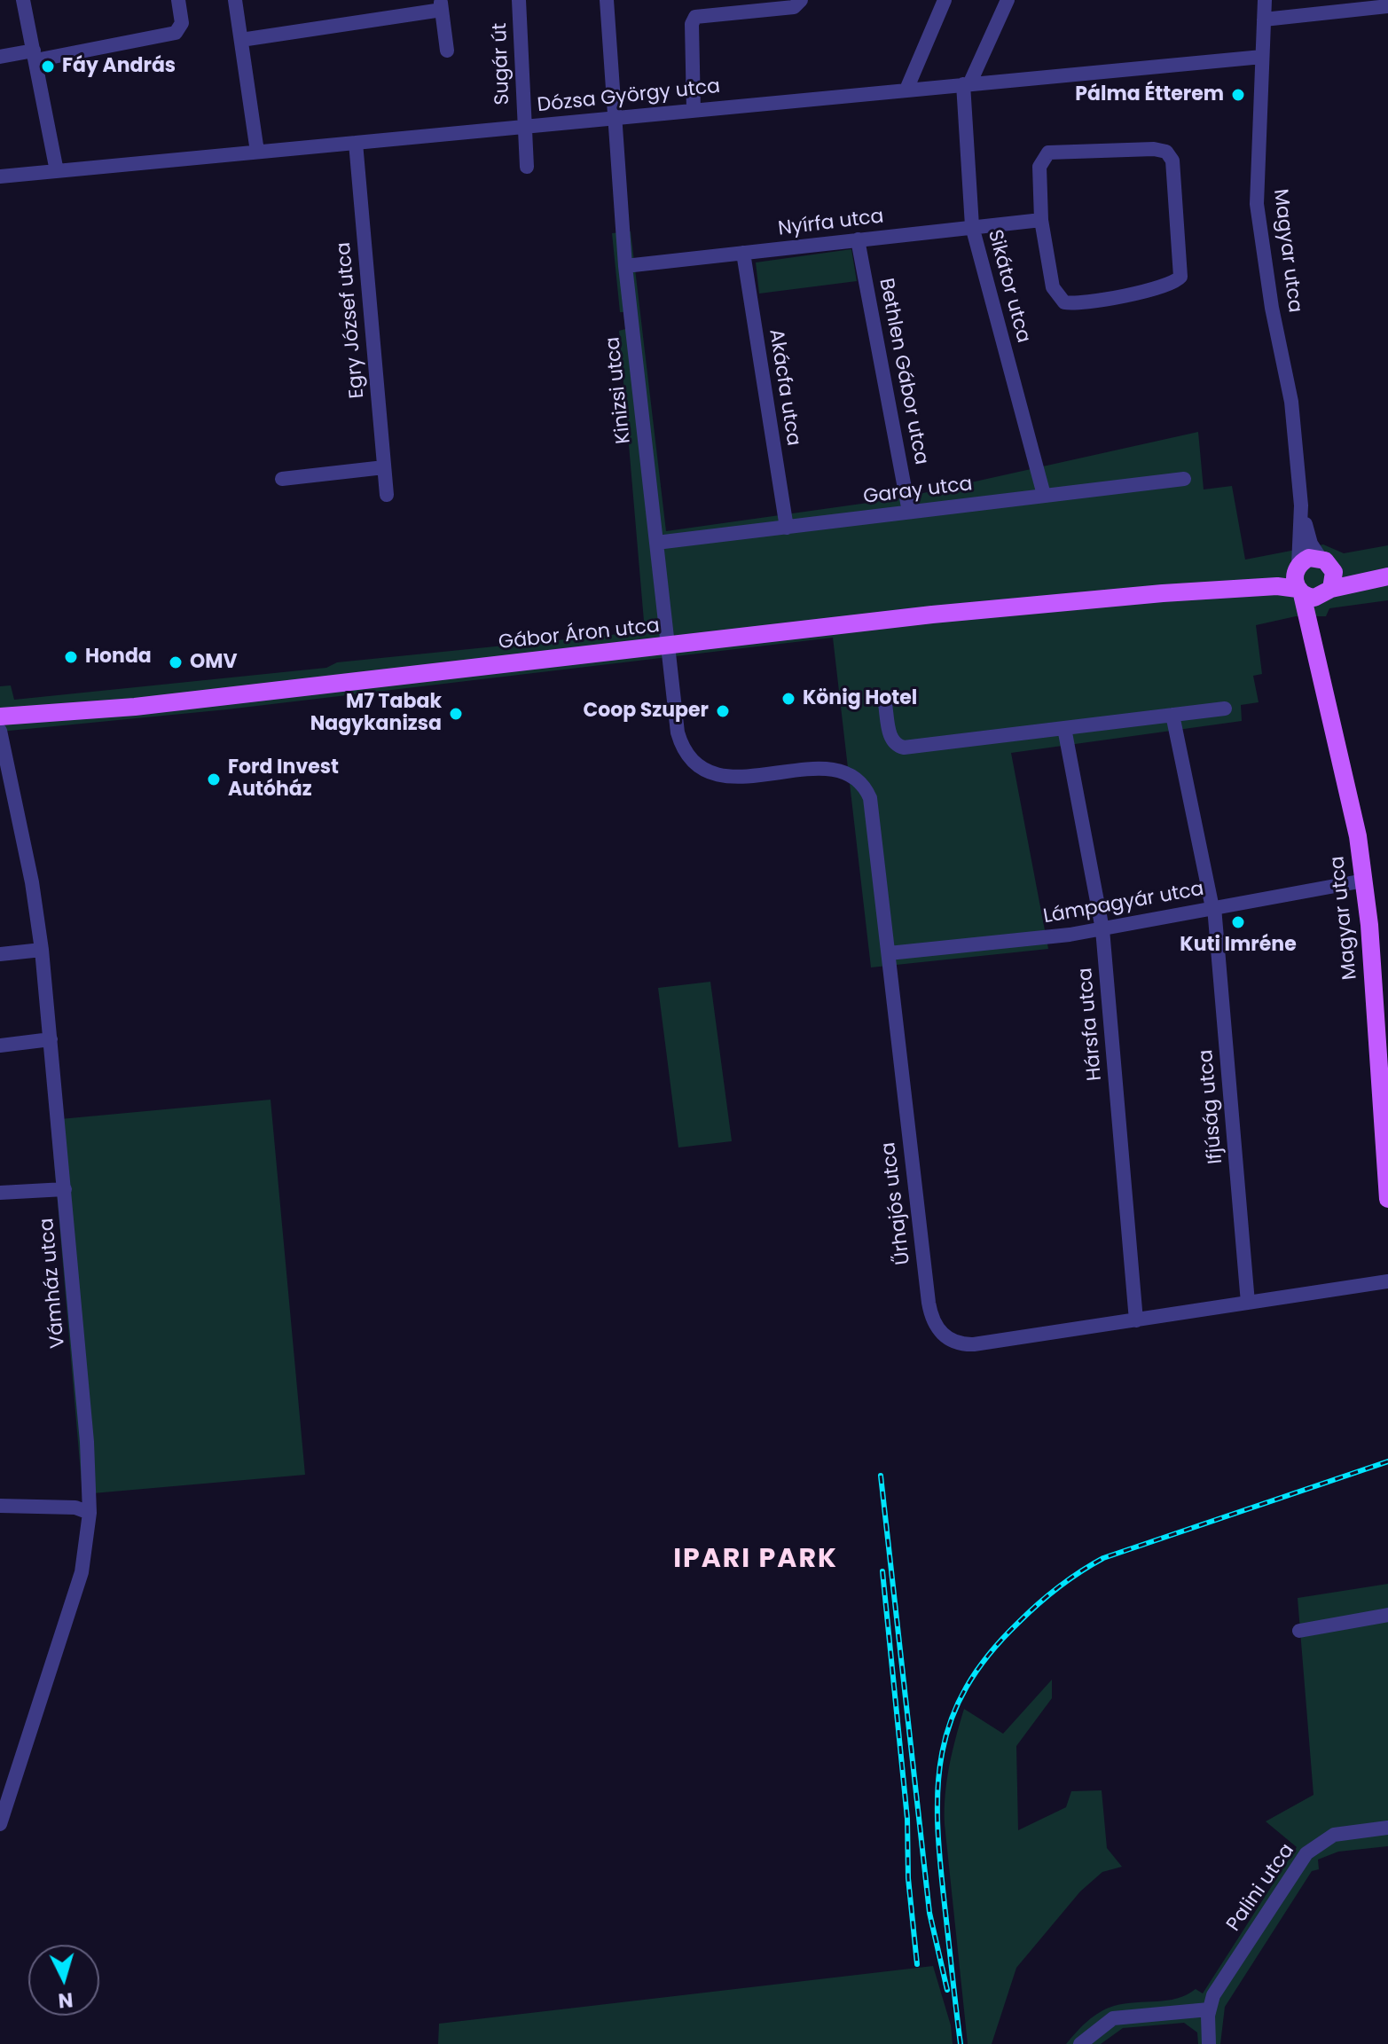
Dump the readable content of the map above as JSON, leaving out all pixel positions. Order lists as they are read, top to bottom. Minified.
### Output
{"streets":{"main road":["Magyar utca","Gábor Áron utca"],"street":["Sugár út","Dózsa György utca","Nyírfa utca","Sikátor utca","Egry József utca","Bethlen Gábor utca","Akácfa utca","Kinizsi utca","Garay utca","Lámpagyár utca","Hársfa utca","Ifjúság utca","Űrhajós utca","Vámház utca","Palini utca"]},"crossings":[["Sugár út","Dózsa György utca"],["Dózsa György utca","Magyar utca"],["Dózsa György utca","Sikátor utca"],["Dózsa György utca","Egry József utca"],["Dózsa György utca","Kinizsi utca"],["Nyírfa utca","Sikátor utca"],["Nyírfa utca","Bethlen Gábor utca"],["Nyírfa utca","Akácfa utca"],["Nyírfa utca","Kinizsi utca"],["Magyar utca","Gábor Áron utca"],["Magyar utca","Lámpagyár utca"],["Sikátor utca","Garay utca"],["Bethlen Gábor utca","Garay utca"],["Akácfa utca","Garay utca"],["Kinizsi utca","Garay utca"],["Kinizsi utca","Gábor Áron utca"],["Kinizsi utca","Űrhajós utca"],["Lámpagyár utca","Hársfa utca"],["Lámpagyár utca","Ifjúság utca"],["Lámpagyár utca","Űrhajós utca"],["Hársfa utca","Űrhajós utca"],["Ifjúság utca","Űrhajós utca"]],"districts":["IPARI PARK"],"places":["Fáy András","Pálma Étterem","Honda","OMV","König Hotel","Coop Szuper","M7 Tabak Nagykanizsa","Ford Invest Autóház","Kuti Imréne"],"north":"bottom"}
